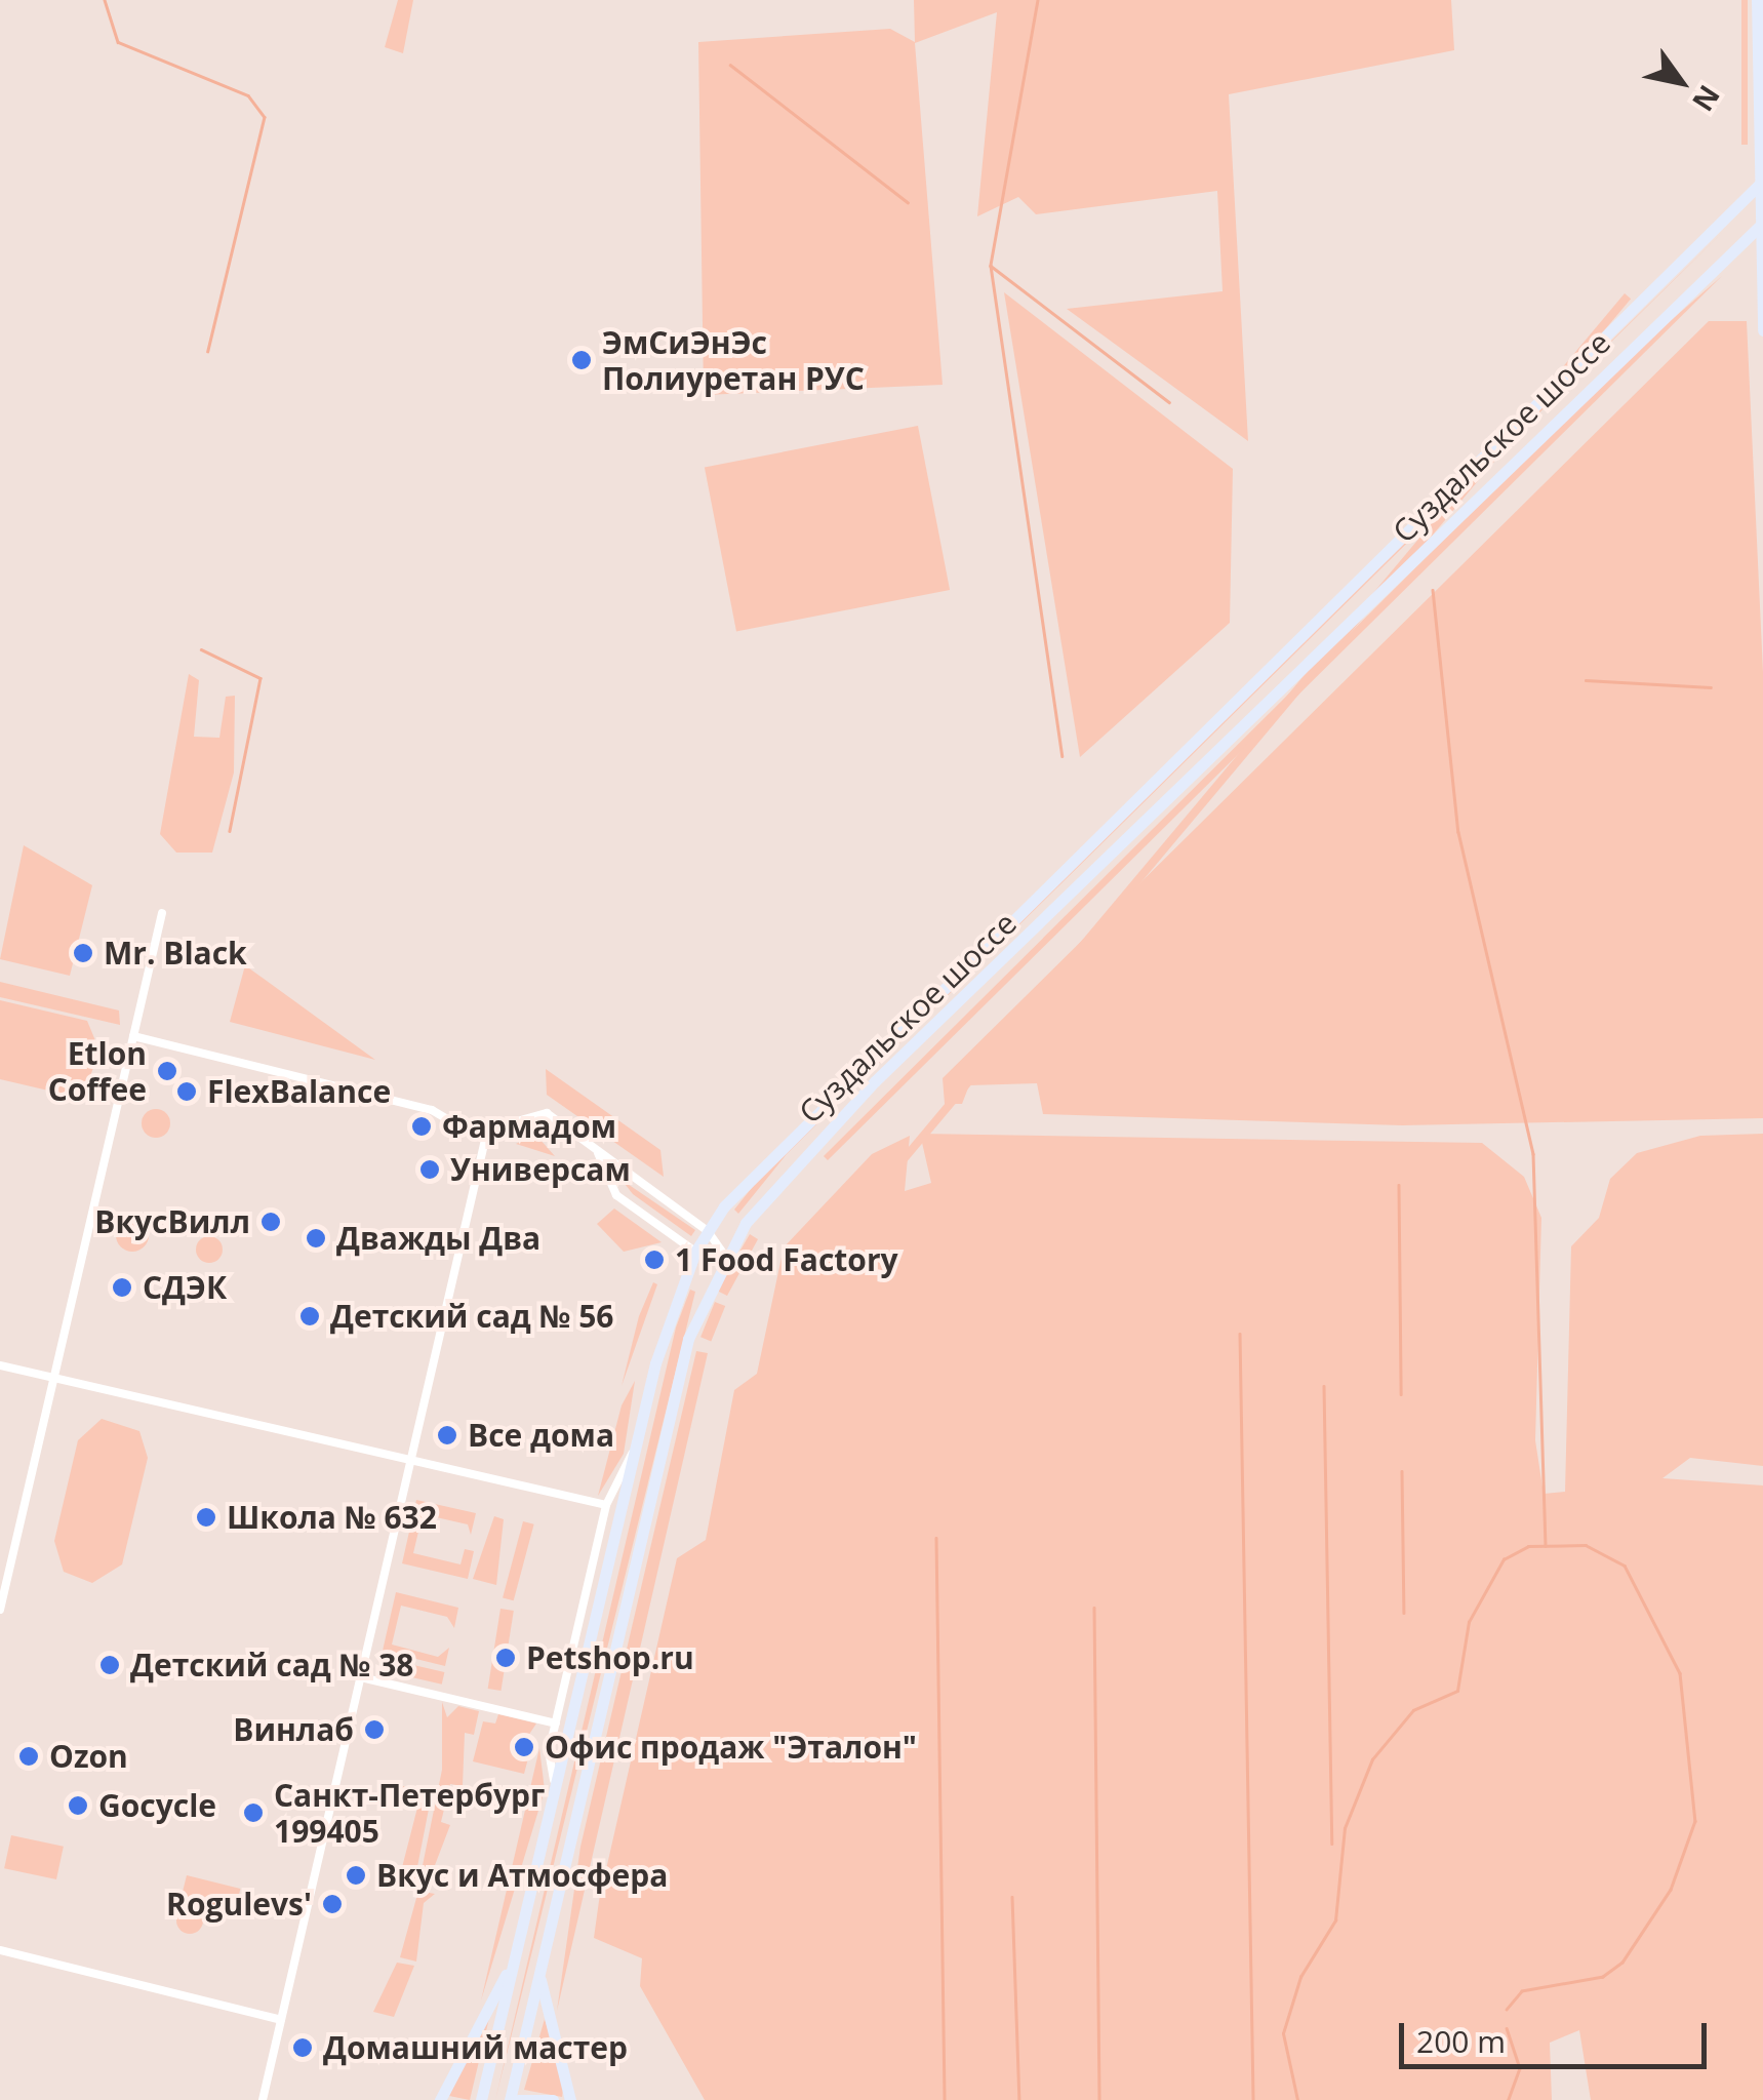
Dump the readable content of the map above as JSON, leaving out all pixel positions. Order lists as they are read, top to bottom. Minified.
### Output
{"streets":{"main road":["Суздальское шоссе"]},"places":["ЭмСиЭнЭс Полиуретан РУС","Mr. Black","Etlon Coffee","FlexBalance","Фармадом","Универсам","ВкусВилл","Дважды Два","1 Food Factory","СДЭК","Детский сад № 56","Все дома","Школа № 632","Petshop.ru","Детский сад № 38","Винлаб","Офис продаж \"Эталон\"","Ozon","Gocycle","Санкт-Петербург 199405","Вкус и Атмосфера","Rogulevs'","Домашний мастер"],"scale_bar":"200 m","north":"bottom right"}
